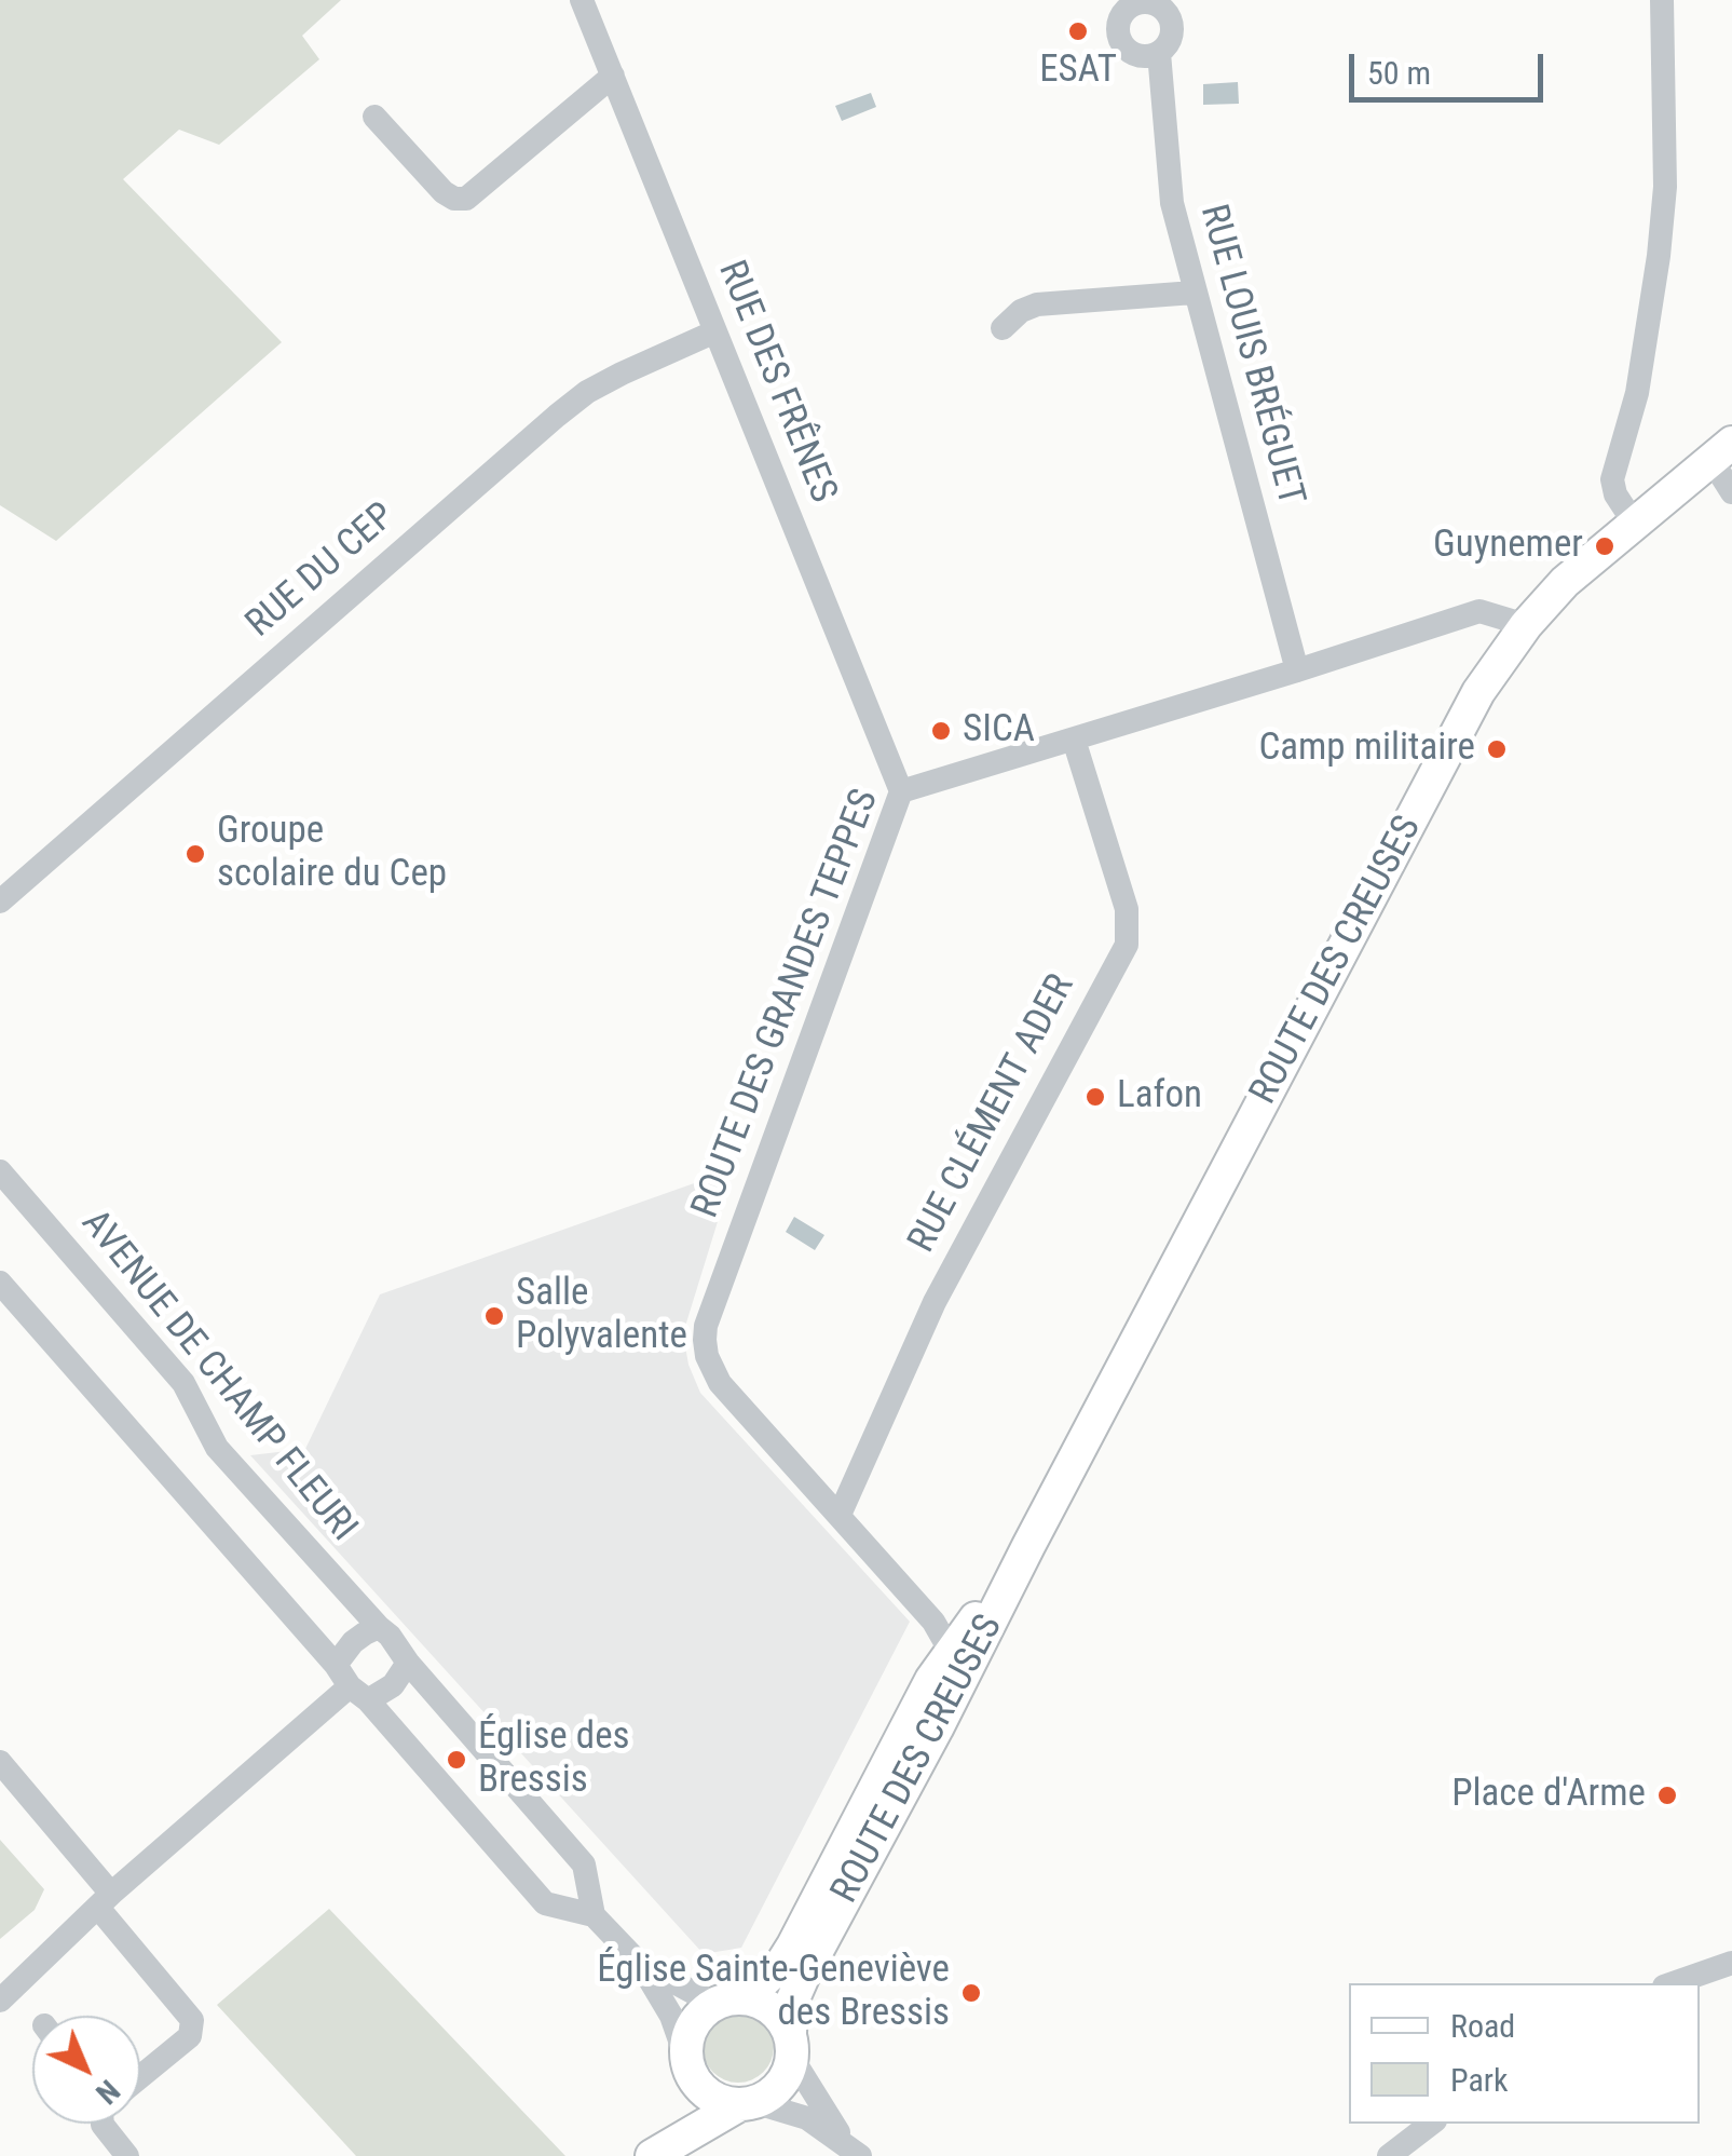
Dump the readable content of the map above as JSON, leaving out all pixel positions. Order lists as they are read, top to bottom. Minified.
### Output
{"streets":{"main road":["ROUTE DES CREUSES"],"street":["RUE LOUIS BRÉGUET","RUE DES FRÊNES","RUE DU CEP","ROUTE DES GRANDES TEPPES","RUE CLÉMENT ADER","AVENUE DE CHAMP FLEURI"]},"crossings":[["RUE LOUIS BRÉGUET","ROUTE DES GRANDES TEPPES"],["RUE DES FRÊNES","RUE DU CEP"],["RUE DES FRÊNES","ROUTE DES GRANDES TEPPES"],["ROUTE DES CREUSES","ROUTE DES GRANDES TEPPES"],["ROUTE DES GRANDES TEPPES","RUE CLÉMENT ADER"]],"places":["ESAT","Guynemer","SICA","Camp militaire","Groupe scolaire du Cep","Lafon","Salle Polyvalente","Église des Bressis","Place d'Arme","Église Sainte-Geneviève des Bressis"],"legend":["Road","Park"],"scale_bar":"50 m","north":"bottom right"}
